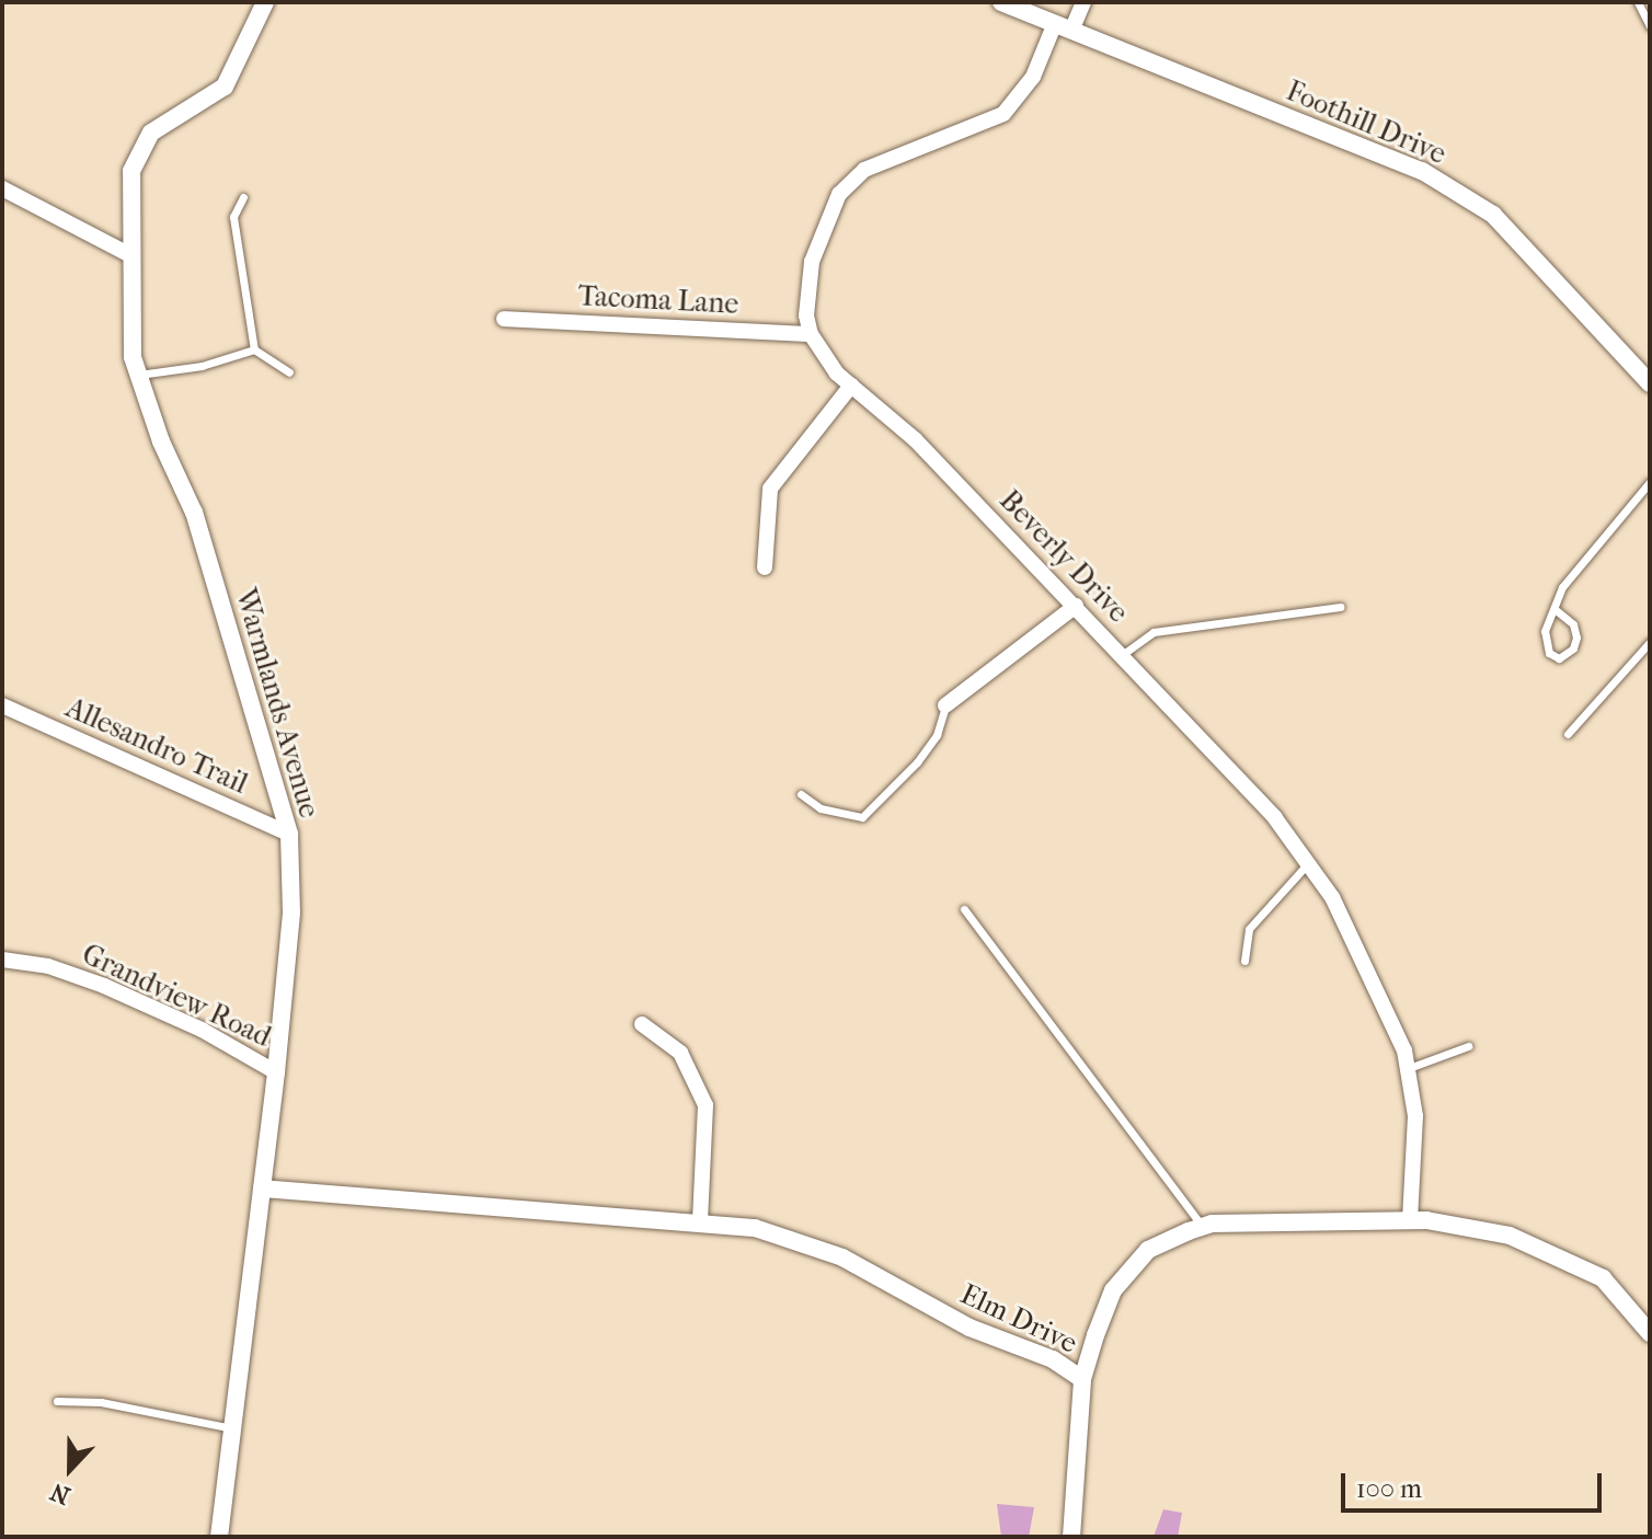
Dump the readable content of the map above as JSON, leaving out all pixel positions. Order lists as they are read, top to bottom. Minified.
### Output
{"streets":{"street":["Foothill Drive","Tacoma Lane","Beverly Drive","Warmlands Avenue","Allesandro Trail","Grandview Road","Elm Drive"]},"crossings":[["Tacoma Lane","Beverly Drive"],["Beverly Drive","Elm Drive"],["Warmlands Avenue","Allesandro Trail"],["Warmlands Avenue","Grandview Road"],["Warmlands Avenue","Elm Drive"]],"scale_bar":"100 m","north":"bottom"}
